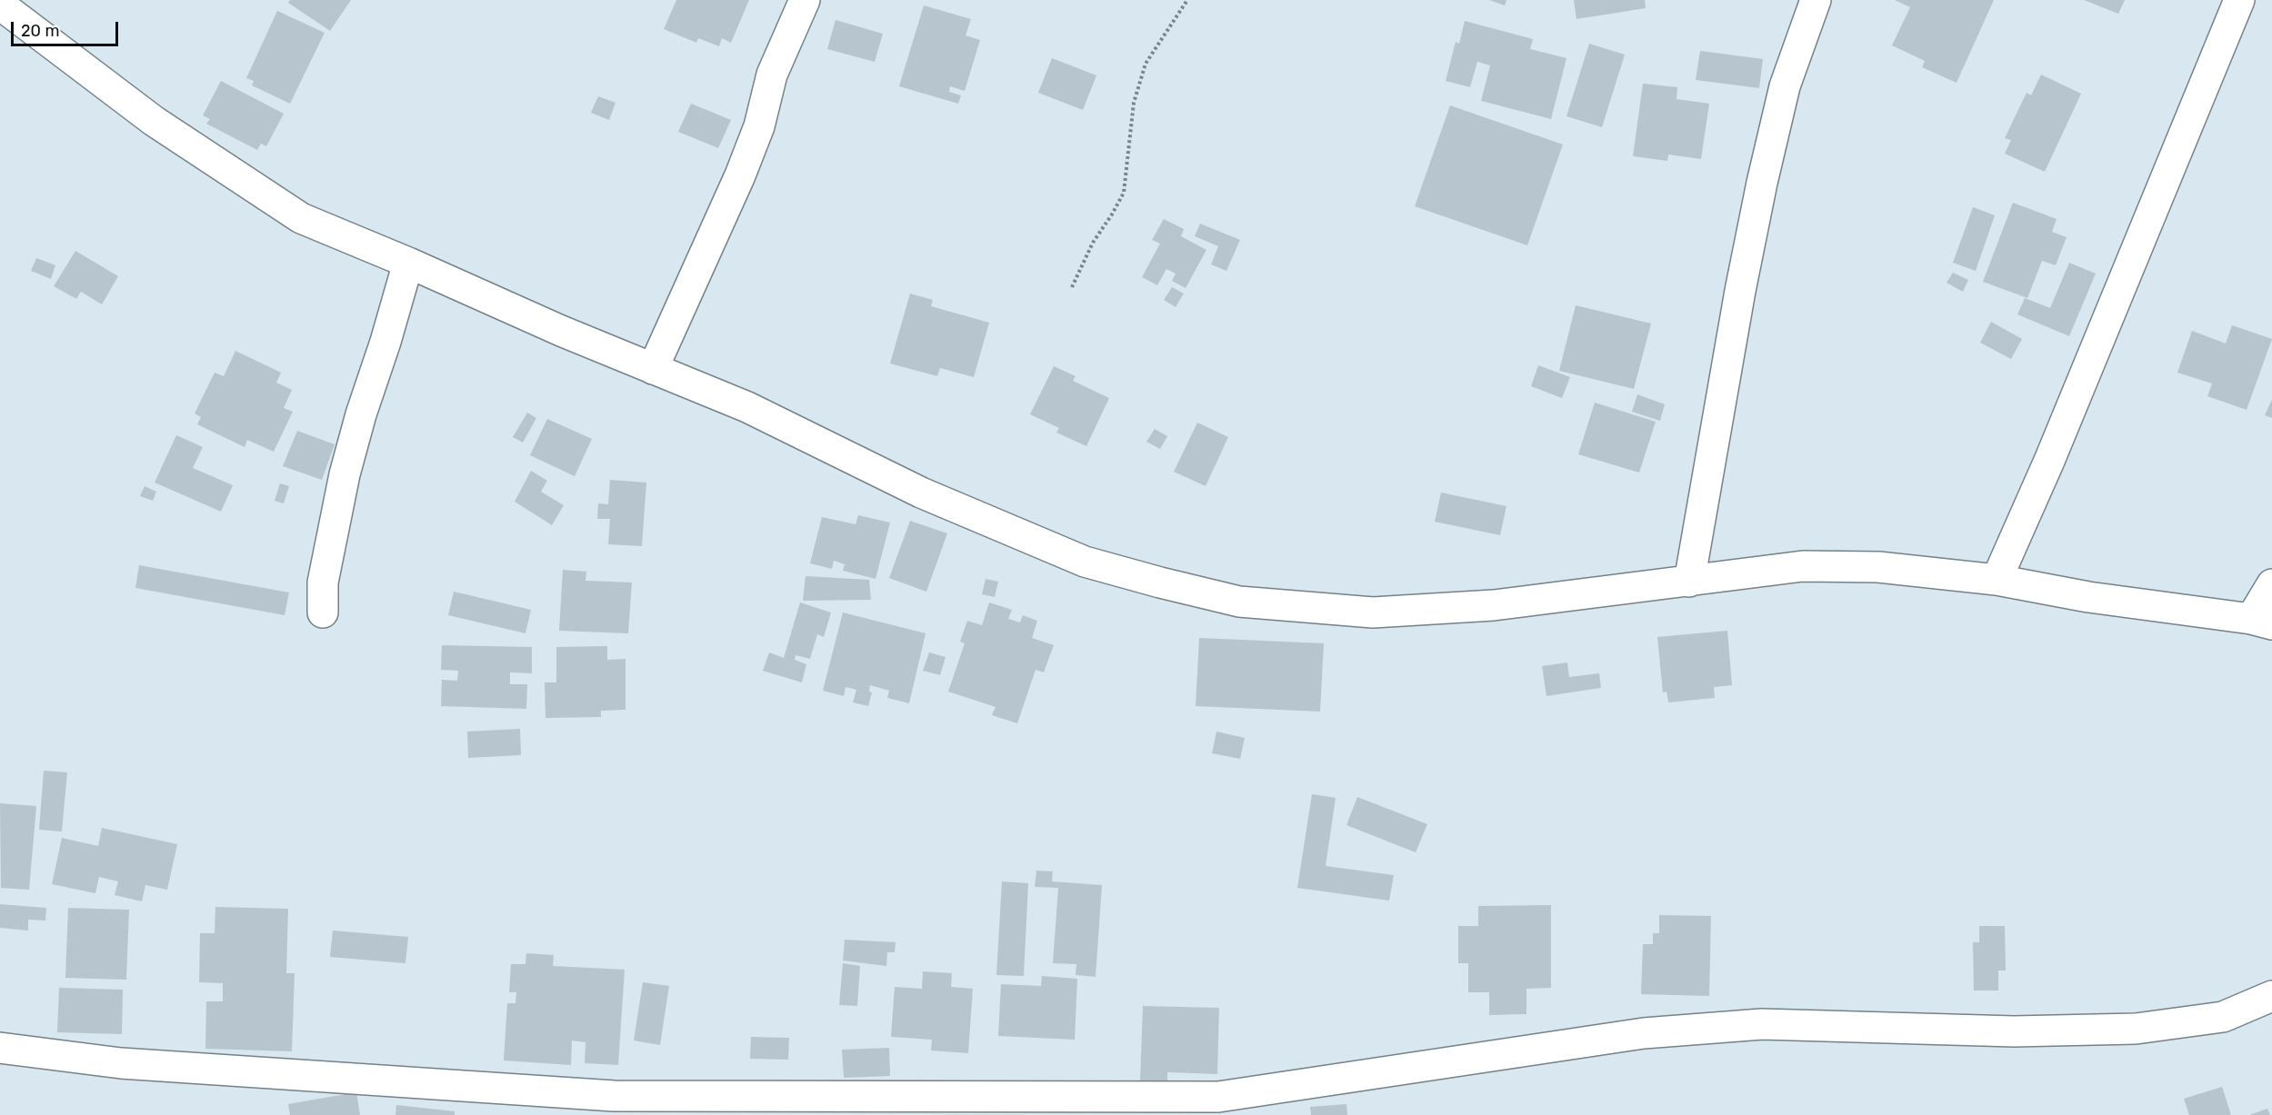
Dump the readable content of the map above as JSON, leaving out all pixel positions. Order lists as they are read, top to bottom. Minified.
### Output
{"scale_bar":"20 m"}
